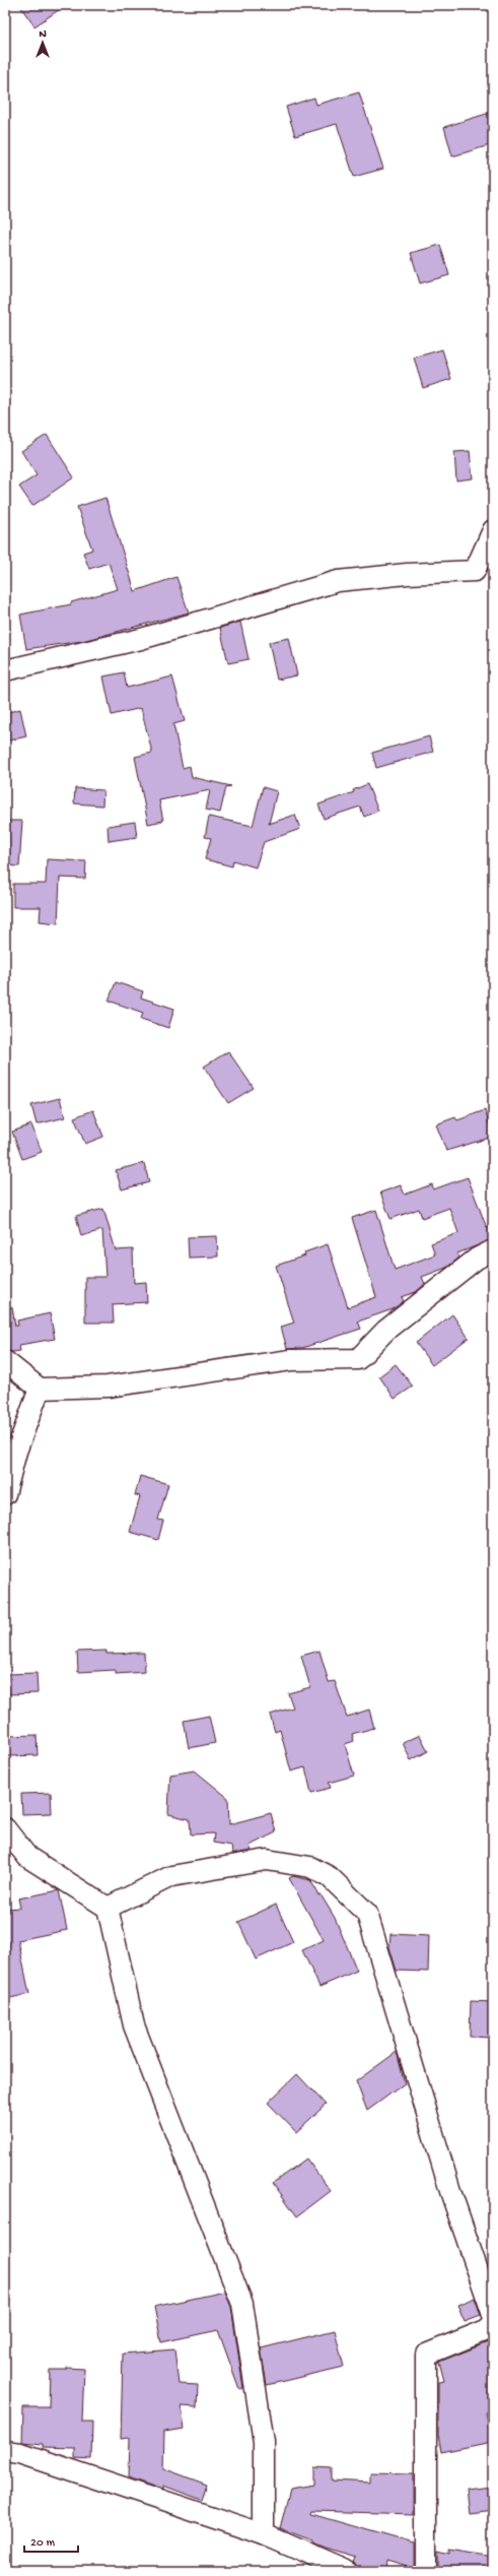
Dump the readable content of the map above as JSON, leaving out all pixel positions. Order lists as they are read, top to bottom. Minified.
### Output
{"scale_bar":"20 m","north":"top"}
